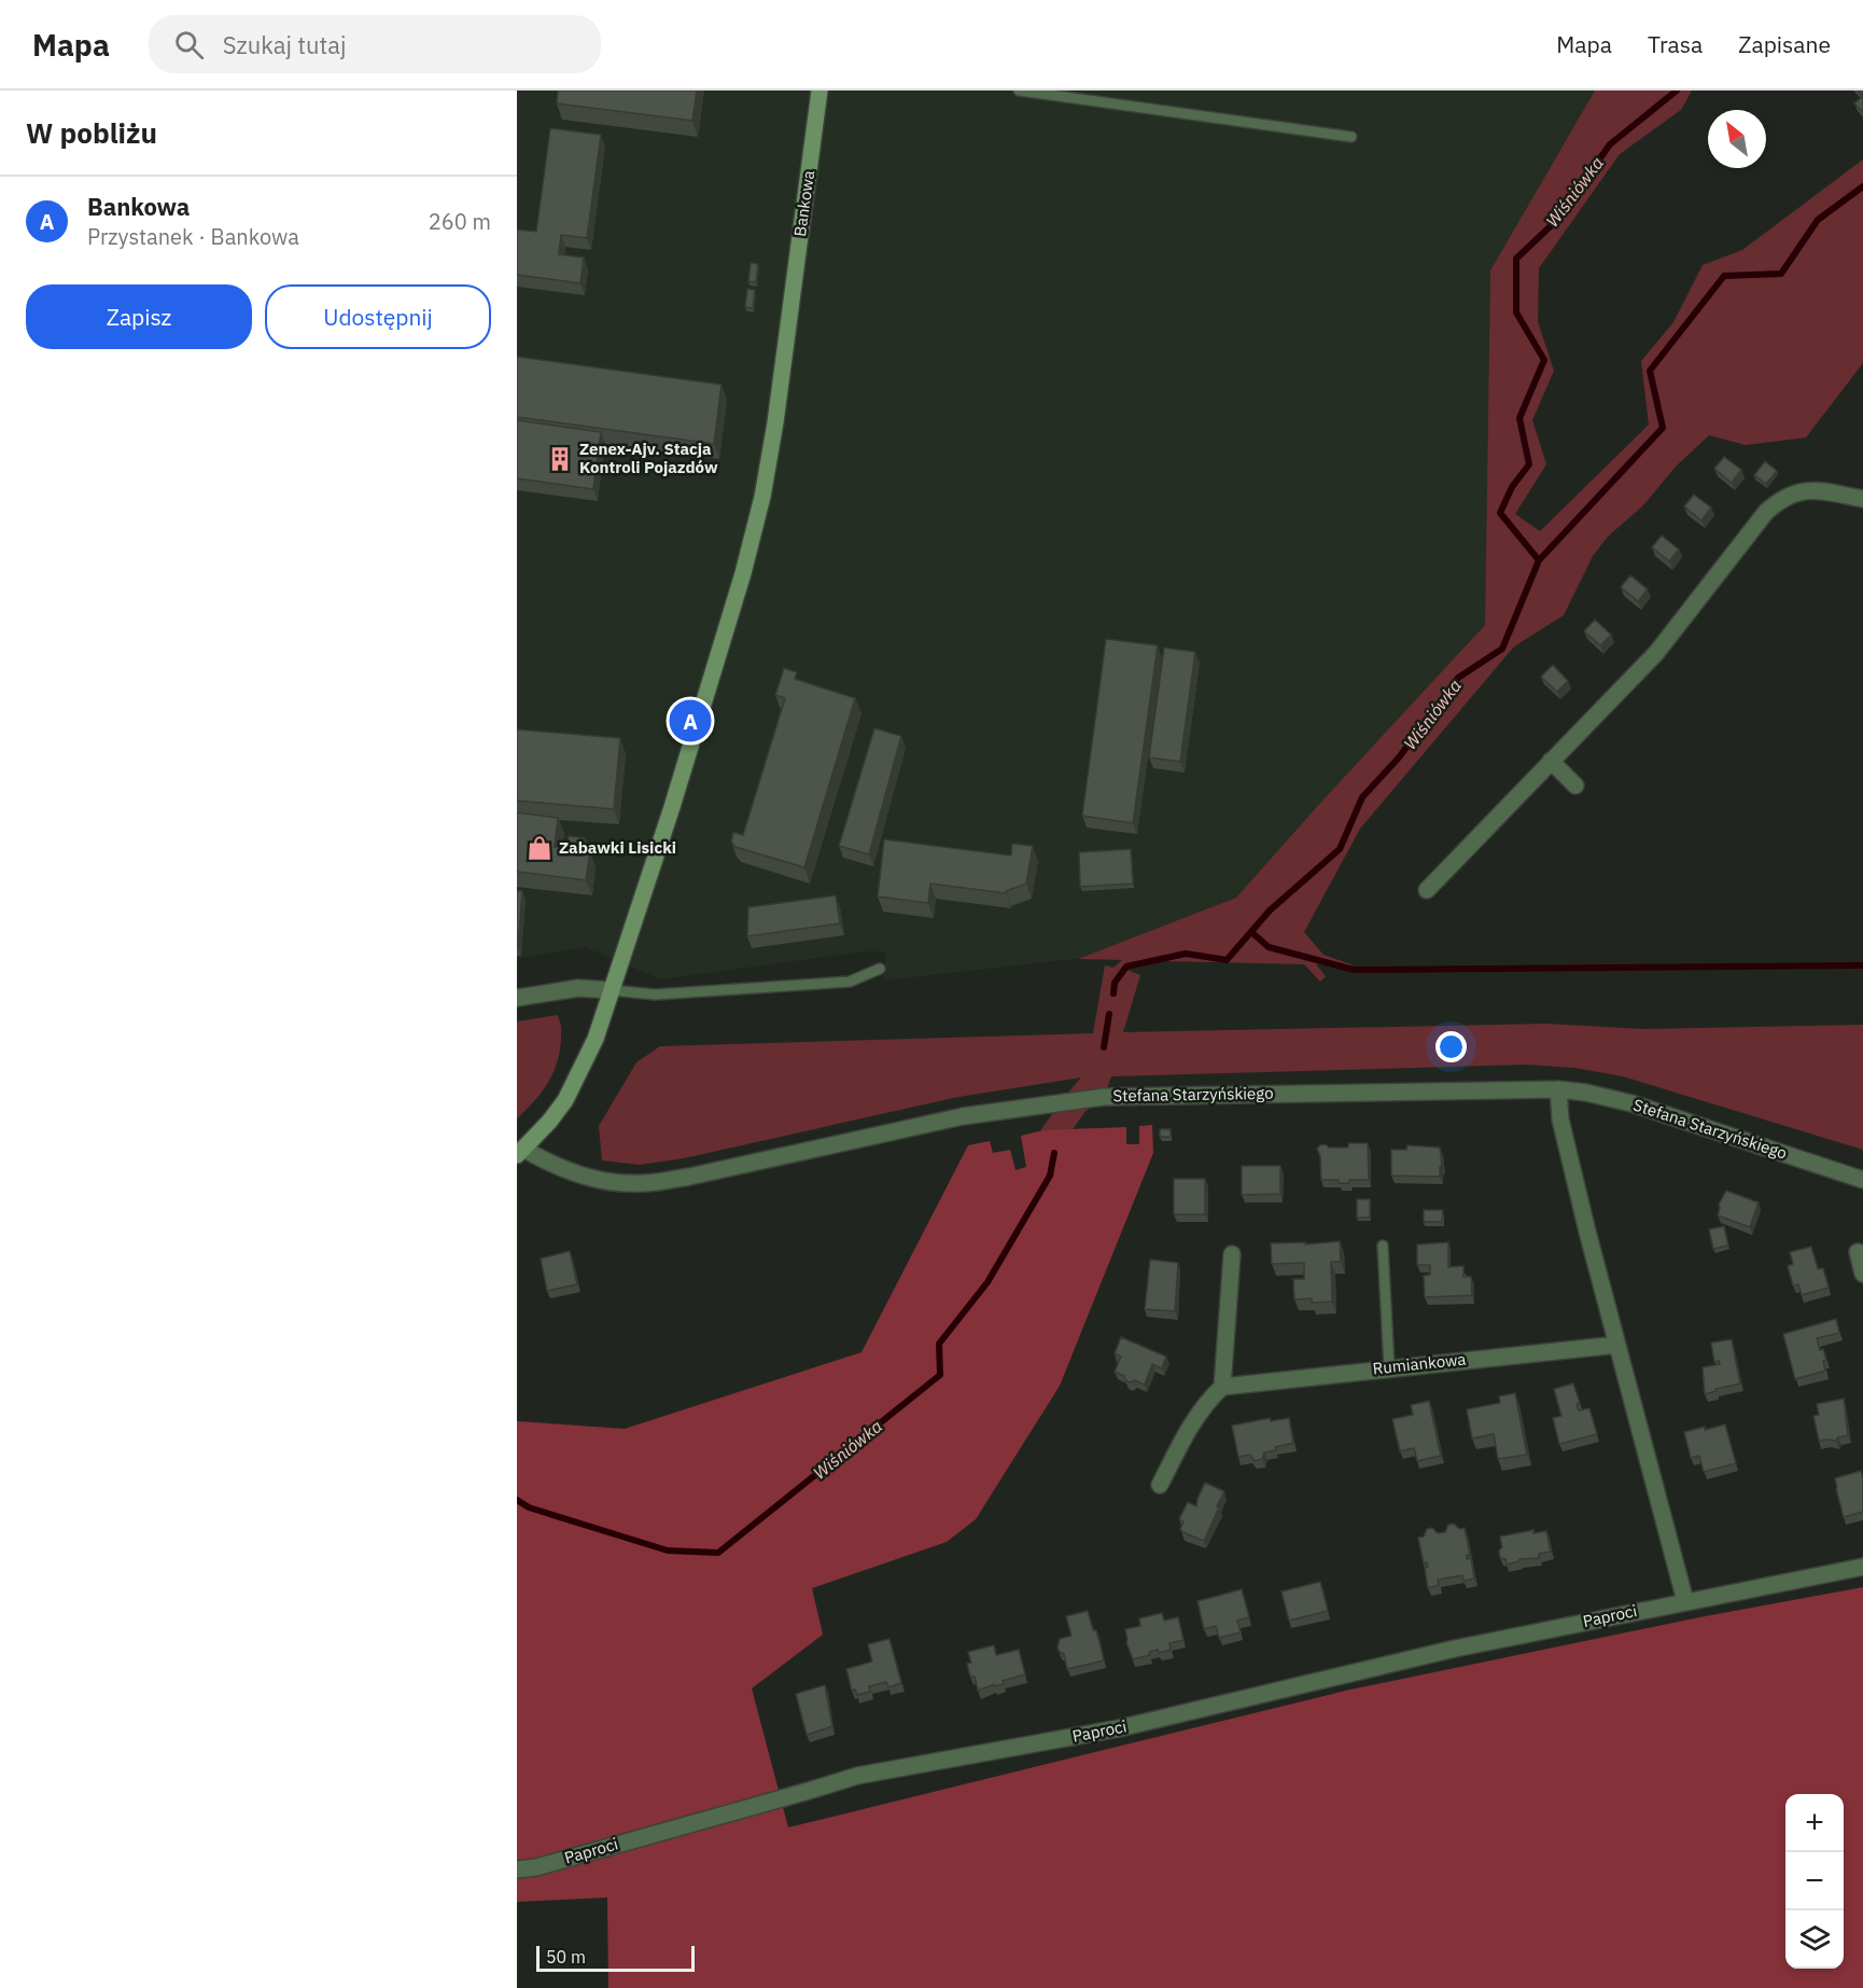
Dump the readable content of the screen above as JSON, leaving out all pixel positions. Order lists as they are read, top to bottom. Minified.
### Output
{"streets":{"street":["Bankowa","Stefana Starzyńskiego","Rumiankowa","Paproci"]},"crossings":[["Bankowa","Stefana Starzyńskiego"]],"water":["Wiśniówka"],"places":{"building":["Zenex-Ajv. Stacja Kontroli Pojazdów"],"shop":["Zabawki Lisicki"]},"scale_bar":"50 m","north":"top left","page":{"header":"Mapa","search":"Szukaj tutaj","nav":["Mapa","Trasa","Zapisane"],"heading":"W pobliżu","list":[{"mark":"A","name":"Bankowa","note":"Przystanek · Bankowa","value":"260 m"}],"buttons":["Zapisz","Udostępnij"],"pins":"A","map_buttons":["+","−"],"scale":"50 m"}}
